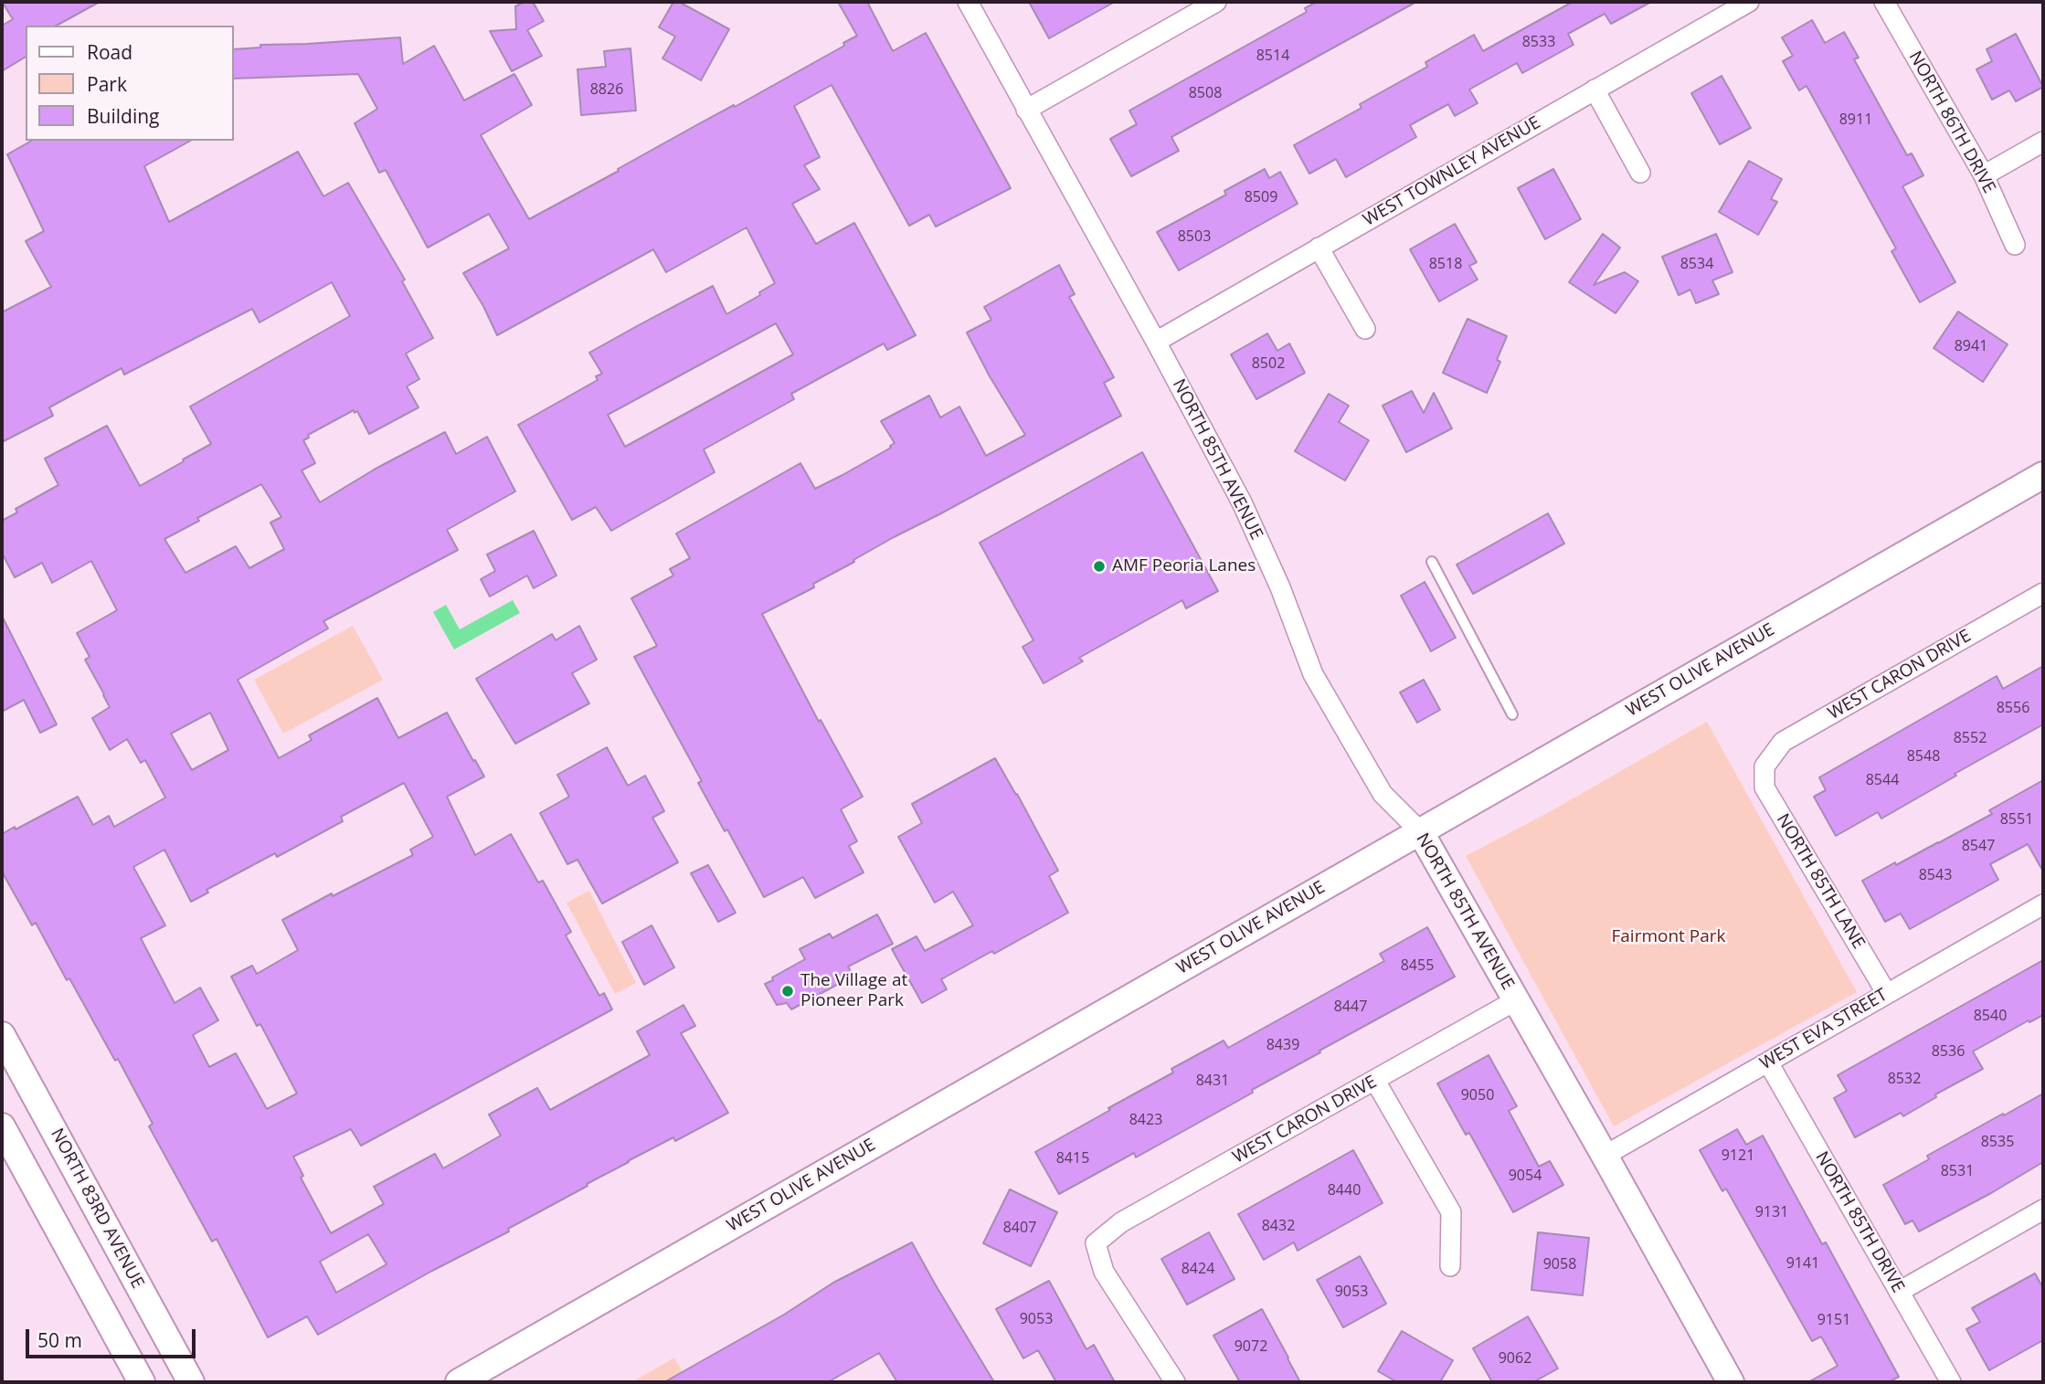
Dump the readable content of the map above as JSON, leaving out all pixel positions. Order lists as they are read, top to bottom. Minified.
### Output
{"streets":{"main road":["NORTH 85TH AVENUE","WEST OLIVE AVENUE","NORTH 83RD AVENUE"],"street":["NORTH 86TH DRIVE","WEST TOWNLEY AVENUE","WEST CARON DRIVE","NORTH 85TH LANE","WEST EVA STREET","NORTH 85TH DRIVE"]},"crossings":[["WEST TOWNLEY AVENUE","NORTH 85TH AVENUE"],["NORTH 85TH AVENUE","WEST OLIVE AVENUE"],["NORTH 85TH AVENUE","WEST CARON DRIVE"],["NORTH 85TH AVENUE","WEST EVA STREET"],["WEST CARON DRIVE","NORTH 85TH LANE"],["NORTH 85TH LANE","WEST EVA STREET"],["WEST EVA STREET","NORTH 85TH DRIVE"]],"parks":["Fairmont Park"],"places":["AMF Peoria Lanes","The Village at Pioneer Park"],"house_numbers":["8533","8514","8826","8508","8911","8509","8503","8518","8534","8941","8502","8556","8552","8548","8544","8551","8547","8543","8455","8447","8540","8439","8536","8532","8431","9050","8423","8535","9121","8415","8531","9054","8440","9131","8432","8407","9141","9058","8424","9053","9053","9151","9072","9062"],"legend":["Road","Park","Building"],"scale_bar":"50 m"}
